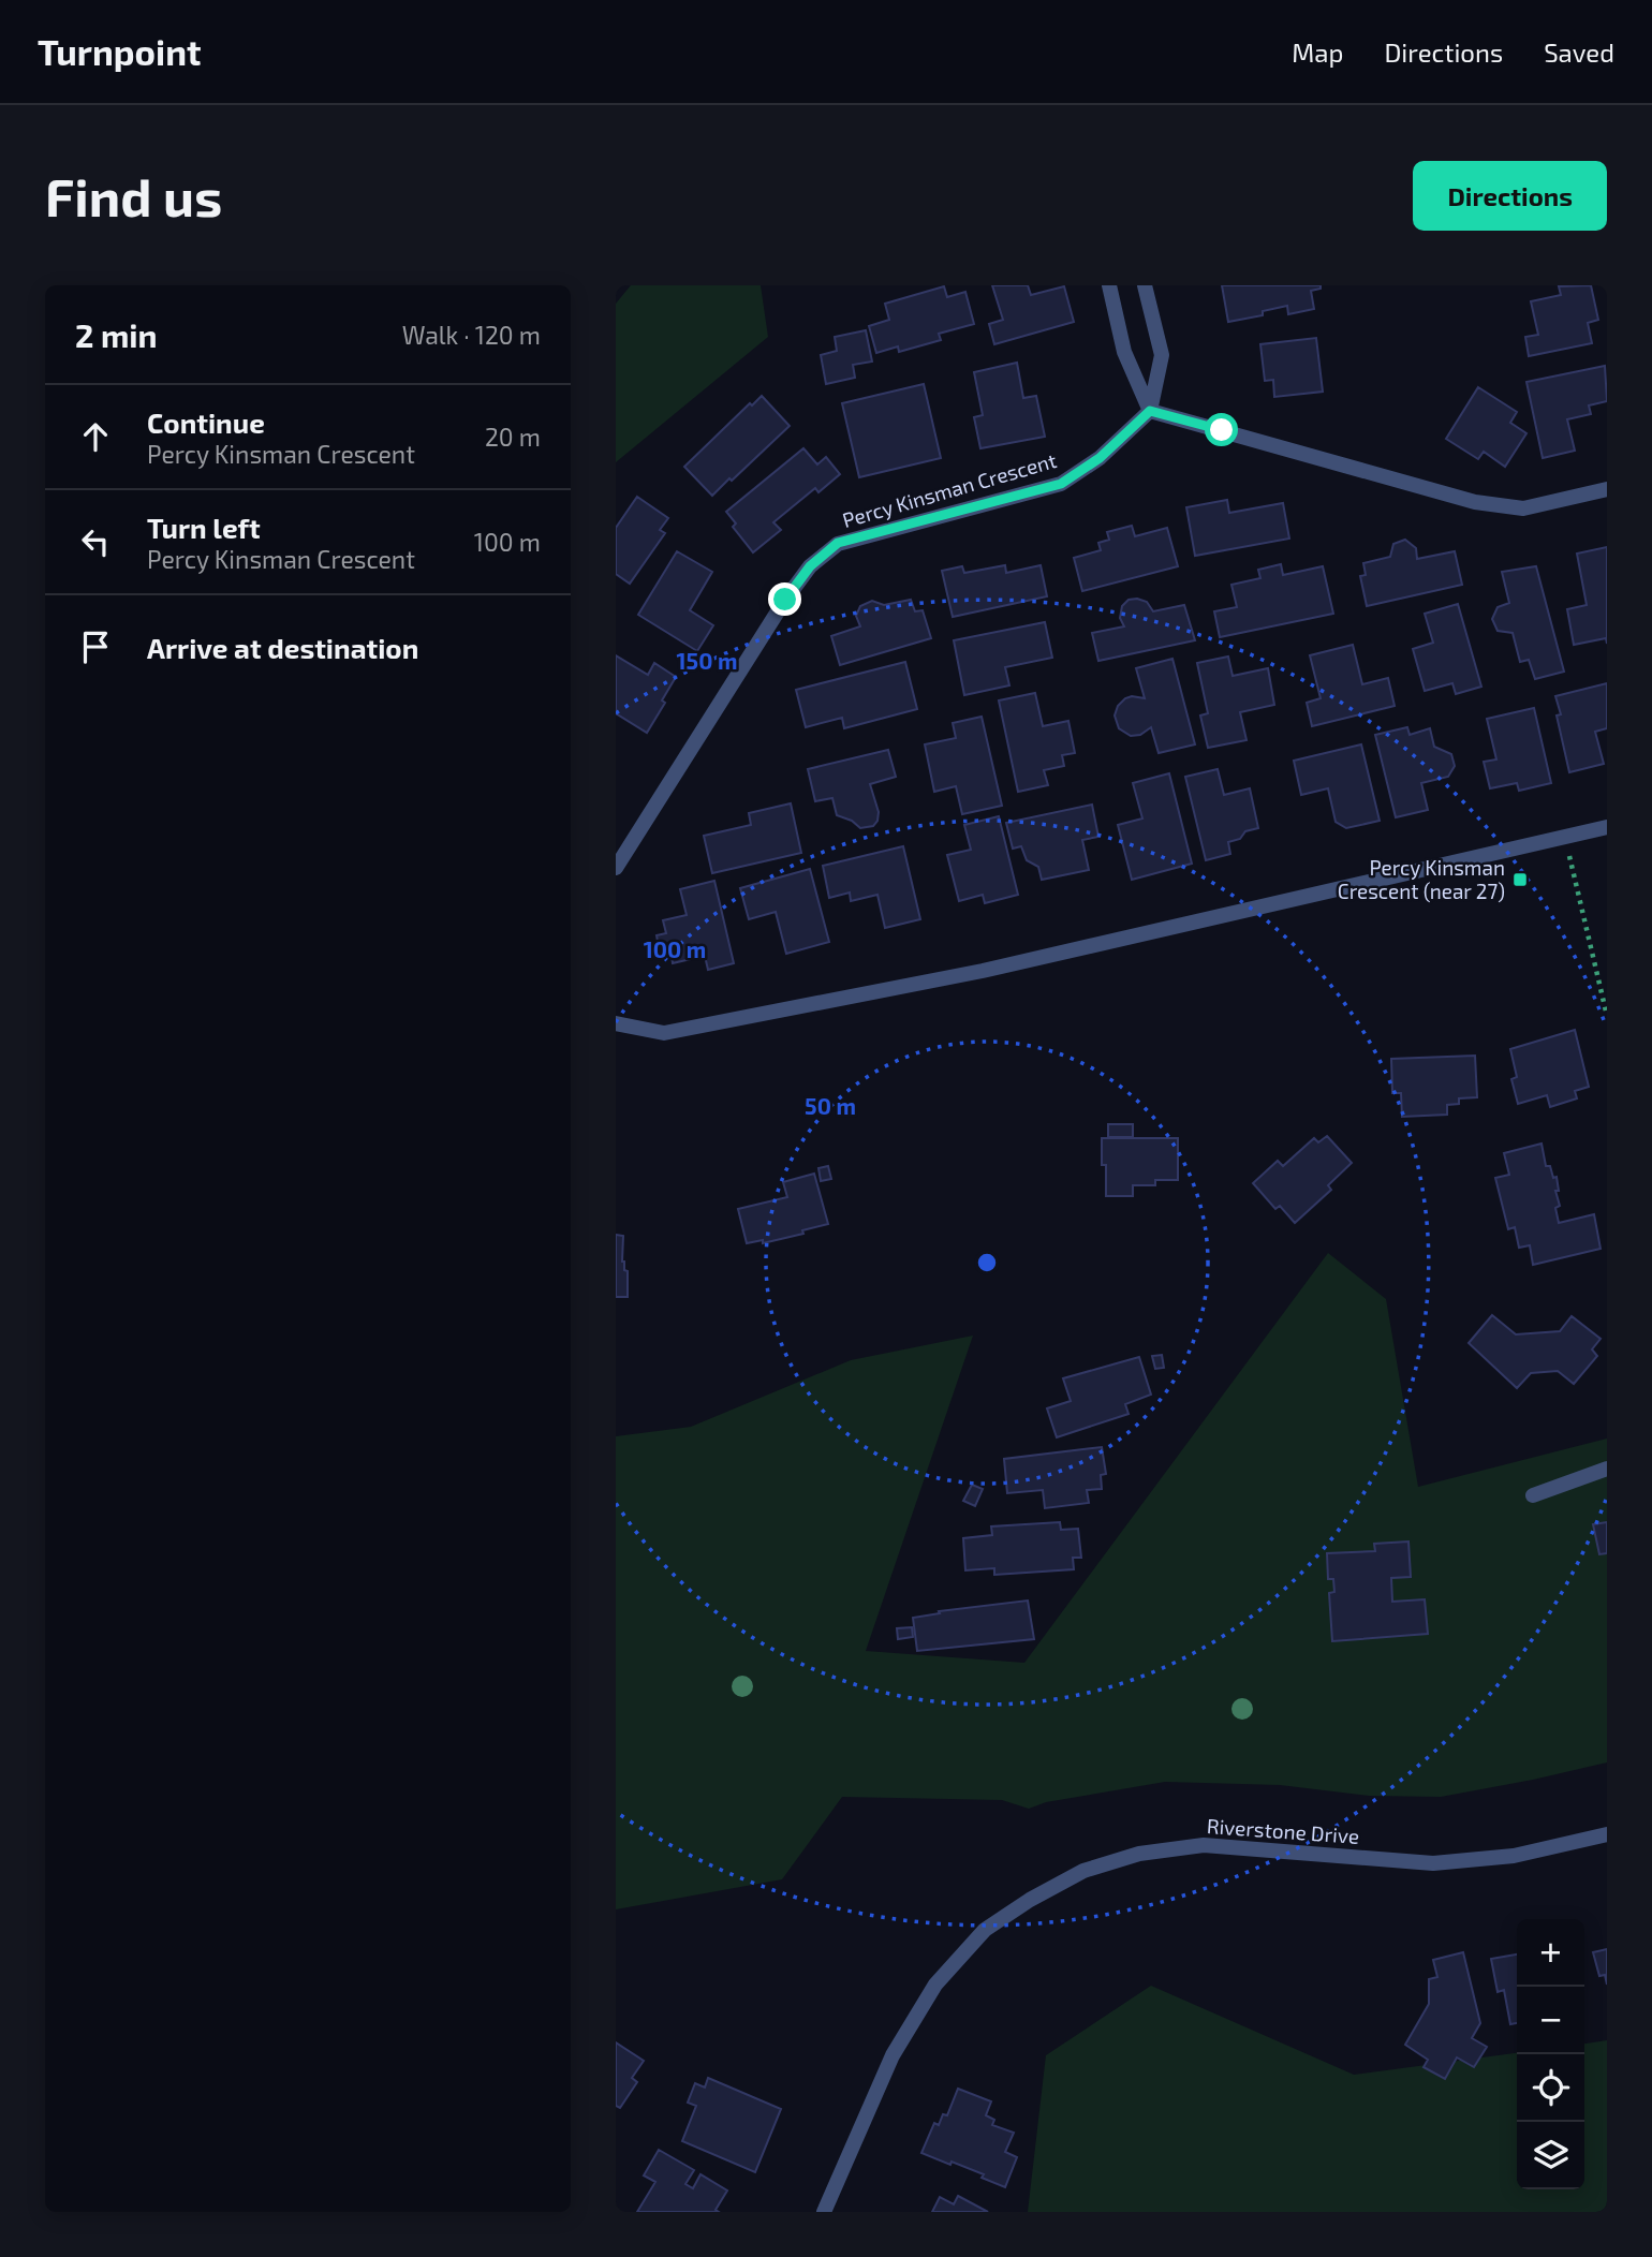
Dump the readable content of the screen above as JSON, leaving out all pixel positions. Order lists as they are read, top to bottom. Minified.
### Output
{"streets":{"street":["Percy Kinsman Crescent","Riverstone Drive"]},"places":{"transit":["Percy Kinsman Crescent (near 27)"]},"page":{"header":"Turnpoint","nav":["Map","Directions","Saved"],"buttons":"Directions","title":"Find us","heading":["2 min","Walk · 120 m"],"list":[["Continue","Percy Kinsman Crescent","20 m"],["Turn left","Percy Kinsman Crescent","100 m"],"Arrive at destination"],"map_buttons":["+","−"]},"rings":["150 m","100 m","50 m"]}
